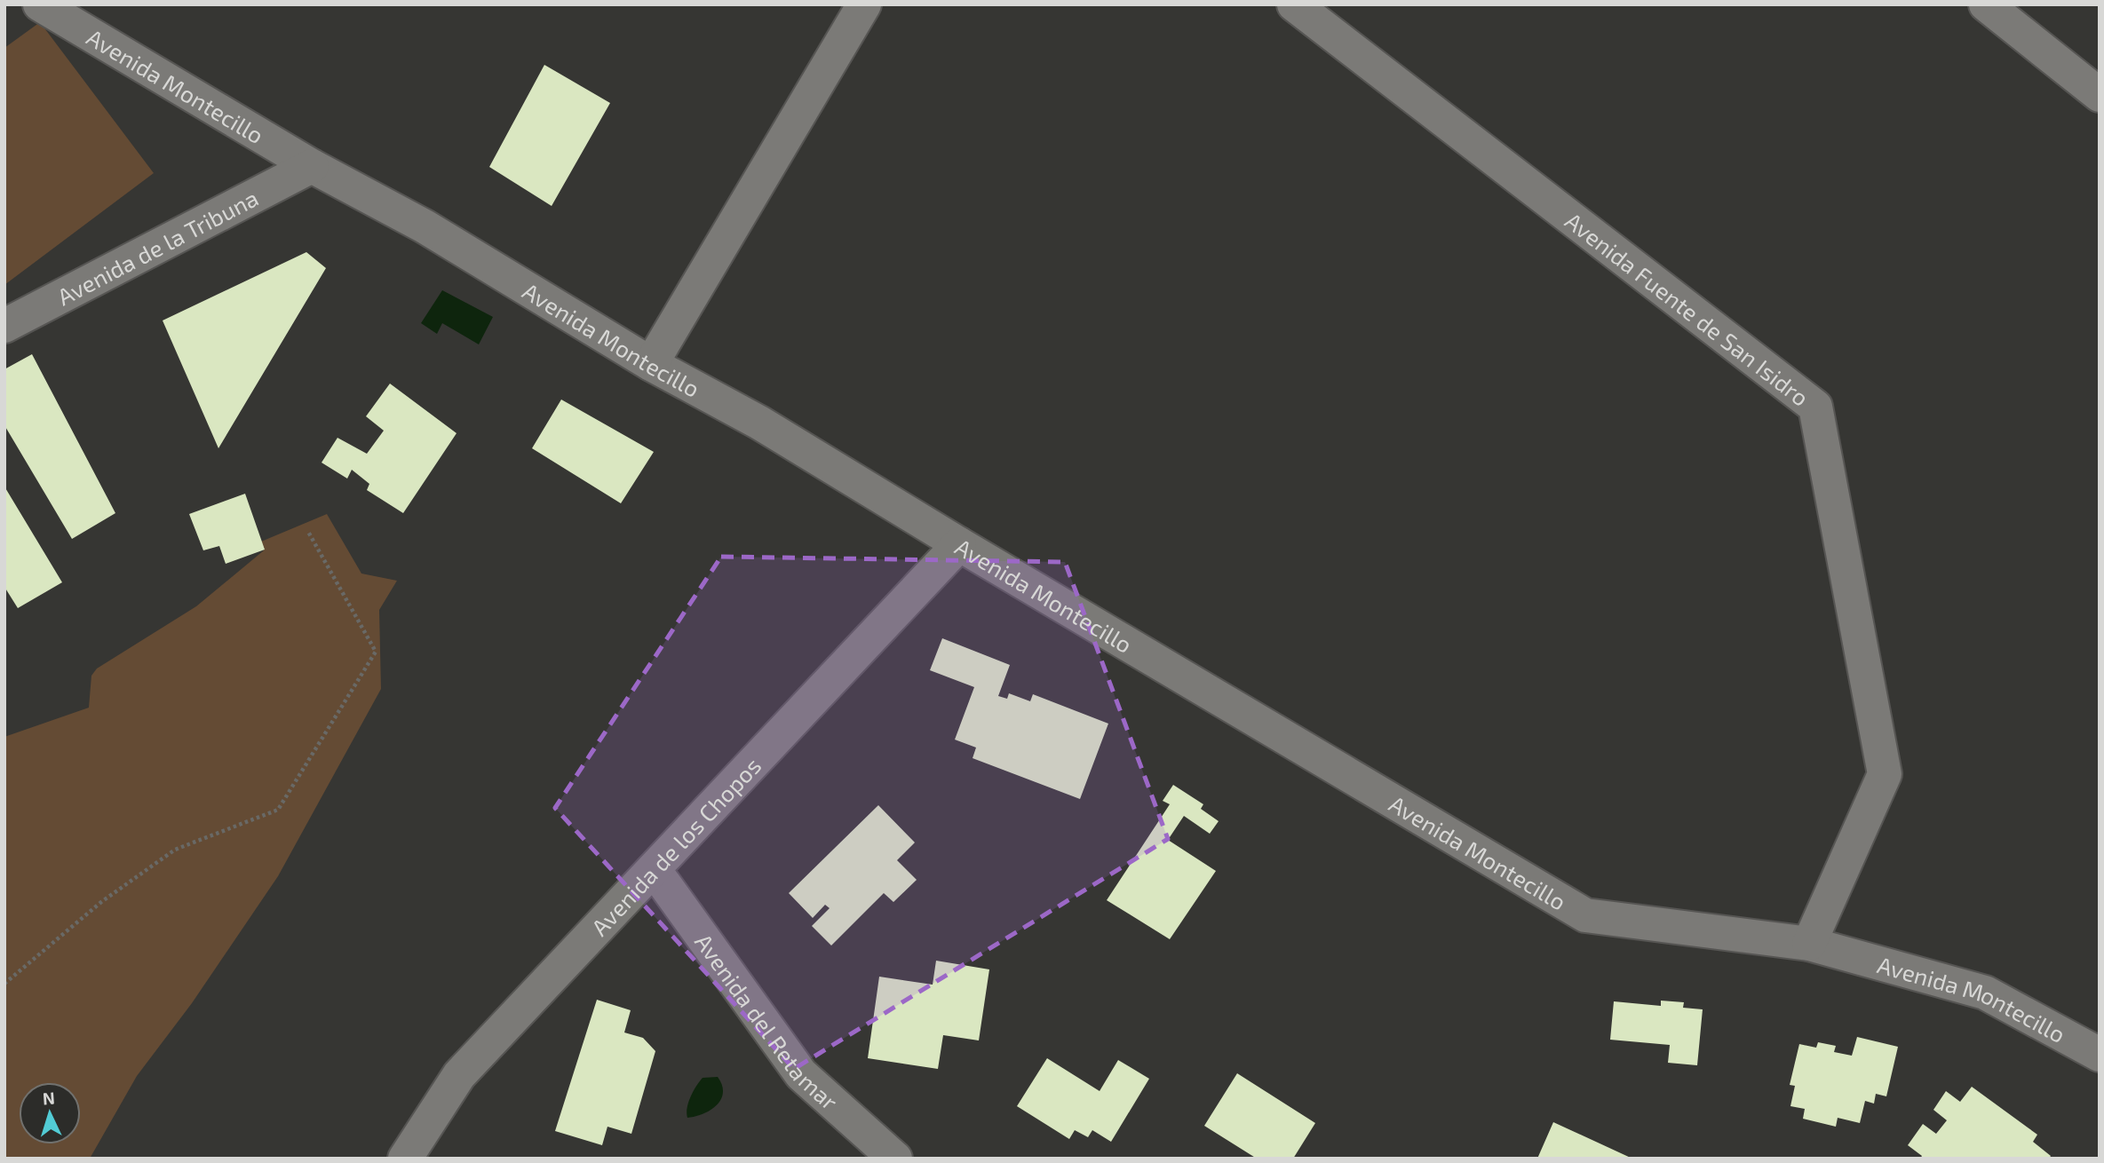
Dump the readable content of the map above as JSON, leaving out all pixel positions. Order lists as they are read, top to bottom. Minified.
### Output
{"streets":{"street":["Avenida Montecillo","Avenida de la Tribuna","Avenida Fuente de San Isidro","Avenida de los Chopos","Avenida del Retamar"]},"crossings":[["Avenida Montecillo","Avenida de la Tribuna"],["Avenida Montecillo","Avenida Fuente de San Isidro"],["Avenida Montecillo","Avenida de los Chopos"],["Avenida de los Chopos","Avenida del Retamar"]],"north":"top"}
